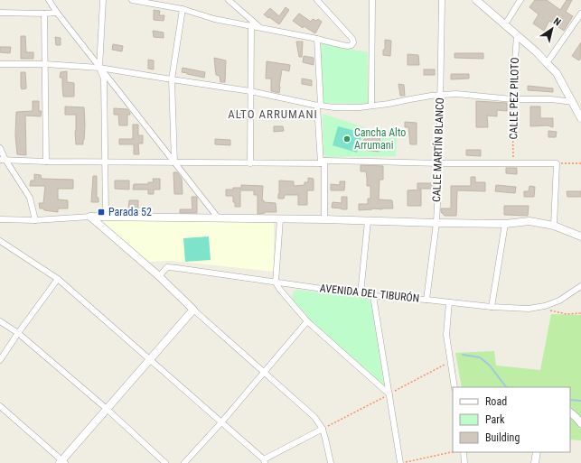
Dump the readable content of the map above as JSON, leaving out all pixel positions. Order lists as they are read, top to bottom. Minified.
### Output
{"streets":{"street":["CALLE PEZ PILOTO","CALLE MARTÍN BLANCO","AVENIDA DEL TIBURÓN"]},"crossings":[["CALLE MARTÍN BLANCO","AVENIDA DEL TIBURÓN"]],"districts":["ALTO ARRUMANI"],"places":{"other":["Cancha Alto Arrumani"],"transit":["Parada 52"]},"legend":["Road","Park","Building"],"north":"top right"}
